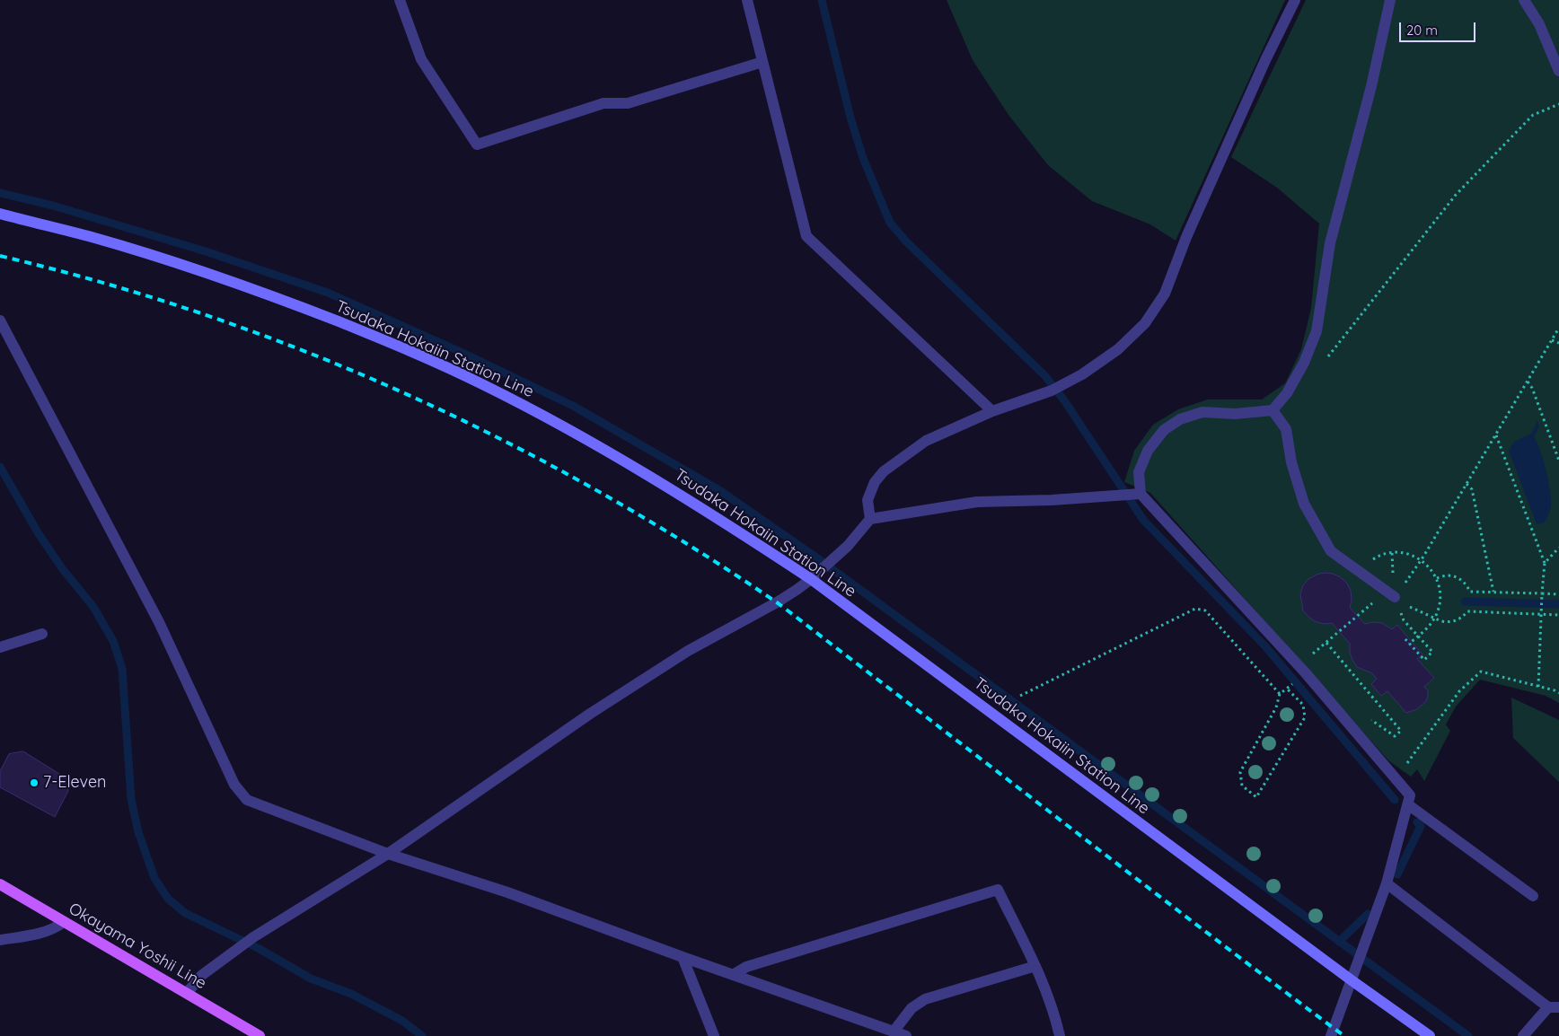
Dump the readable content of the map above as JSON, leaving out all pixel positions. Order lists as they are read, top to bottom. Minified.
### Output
{"streets":{"main road":["Tsudaka Hokaiin Station Line","Okayama Yoshii Line"]},"places":["7-Eleven"],"scale_bar":"20 m"}
